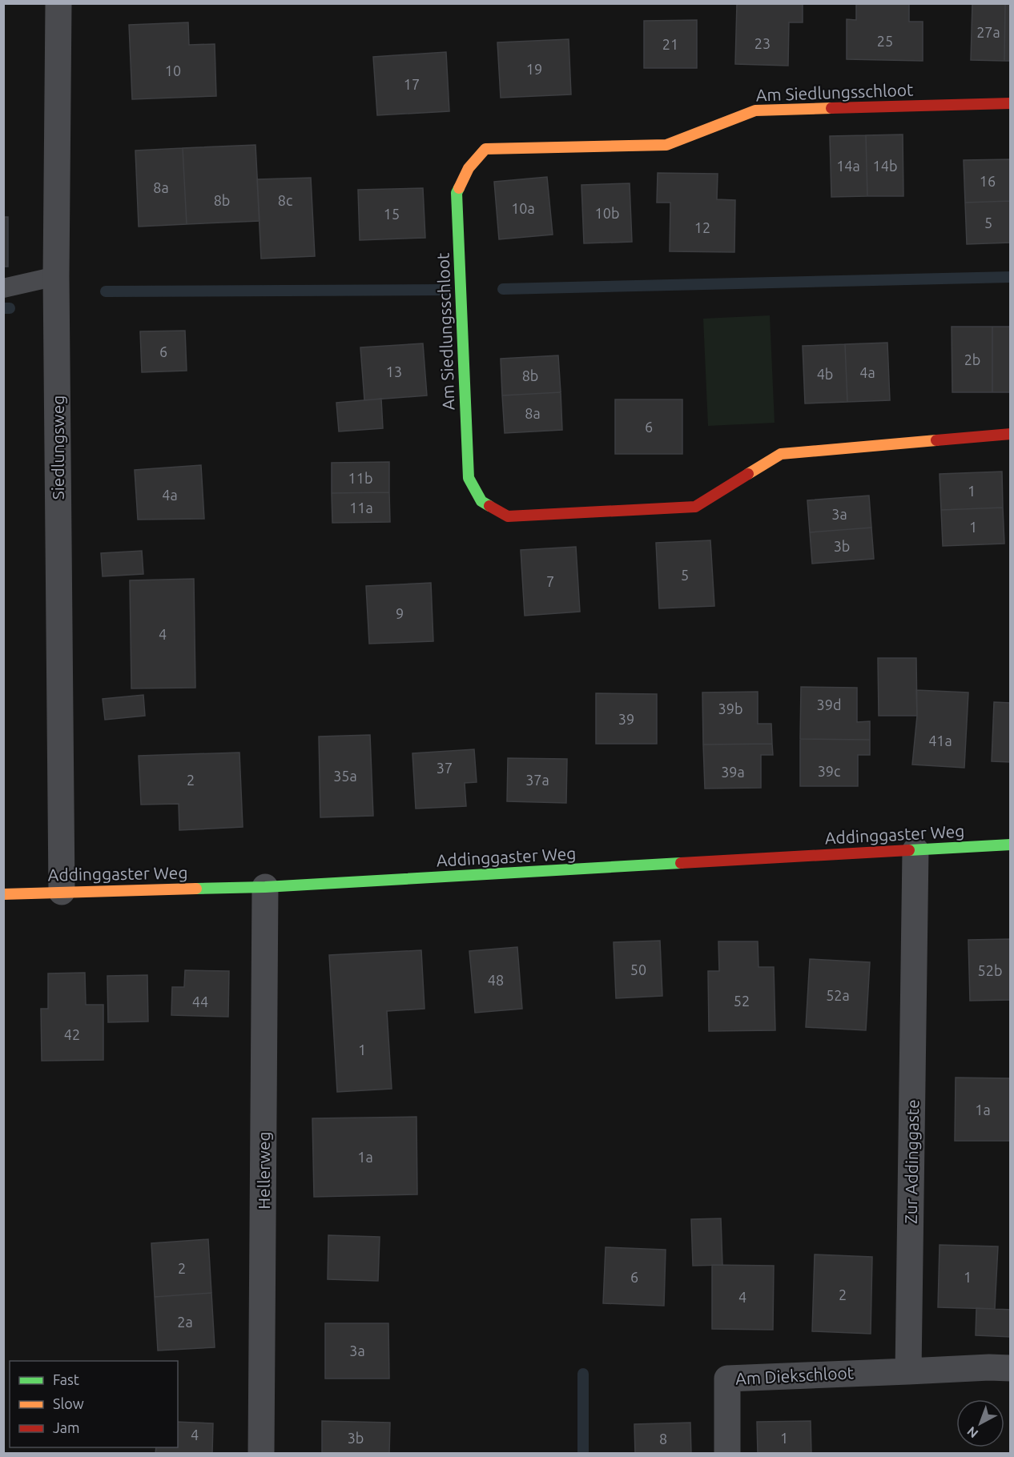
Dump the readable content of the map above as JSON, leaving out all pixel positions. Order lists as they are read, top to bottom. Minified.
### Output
{"streets":{"street":["Am Siedlungsschloot","Siedlungsweg","Addinggaster Weg","Zur Addinggaste","Hellerweg","Am Diekschloot"]},"crossings":[["Siedlungsweg","Addinggaster Weg"],["Addinggaster Weg","Zur Addinggaste"],["Addinggaster Weg","Hellerweg"],["Zur Addinggaste","Am Diekschloot"]],"house_numbers":["27a","25","23","21","19","10","17","14a","14b","16","8a","8b","8c","10a","10b","15","5","12","6","2b","13","4a","4b","8b","8a","6","11b","1","4a","11a","3a","1","3b","5","7","9","4","39d","39b","39","41a","37","39c","39a","35a","2","37a","50","52b","48","52a","52","44","42","1","1a","1a","2","6","1","2","4","2a","3a","4","3b","1","8"],"legend":["Fast","Slow","Jam"],"north":"bottom left"}
